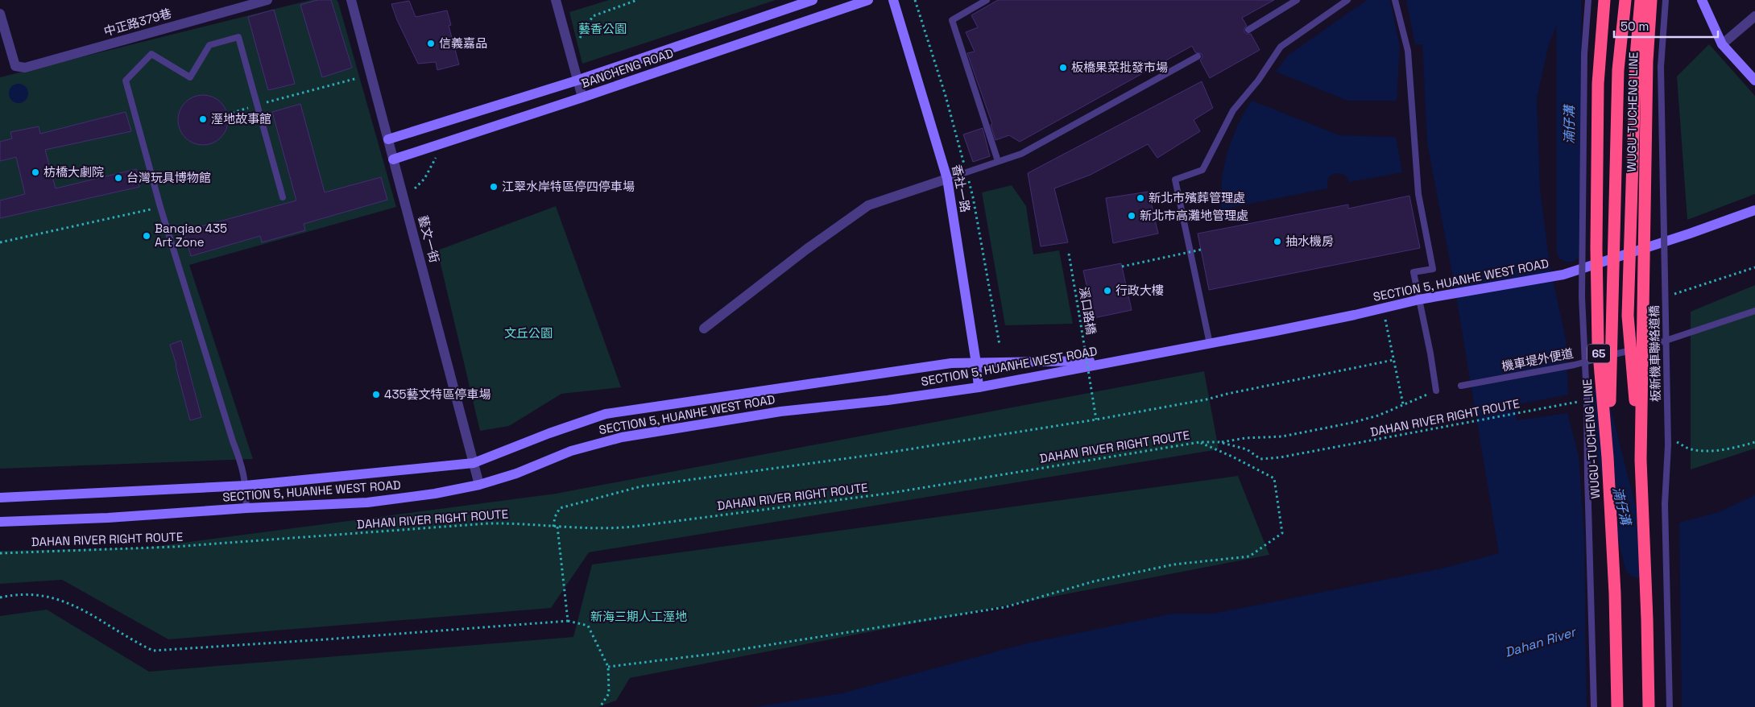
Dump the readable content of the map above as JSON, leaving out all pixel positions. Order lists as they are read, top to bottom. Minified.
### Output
{"streets":{"highway":["WUGU-TUCHENG LINE","65"],"street":["中正路379巷","BANCHENG ROAD","香社一路","藝文一街","SECTION 5, HUANHE WEST ROAD"],"lane":["板新機車聯絡道橋","機車堤外便道"],"path":["溪口路橋","DAHAN RIVER RIGHT ROUTE"]},"crossings":[["BANCHENG ROAD","藝文一街"],["香社一路","SECTION 5, HUANHE WEST ROAD"],["藝文一街","SECTION 5, HUANHE WEST ROAD"]],"water":["湳仔溝","Dahan River"],"parks":["藝香公園","文丘公園","新海三期人工溼地"],"places":["信義嘉品","板橋果菜批發市場","溼地故事館","枋橋大劇院","台灣玩具博物館","江翠水岸特區停四停車場","新北市殯葬管理處","新北市高灘地管理處","Banqiao 435 Art Zone","抽水機房","行政大樓","435藝文特區停車場"],"scale_bar":"50 m"}
